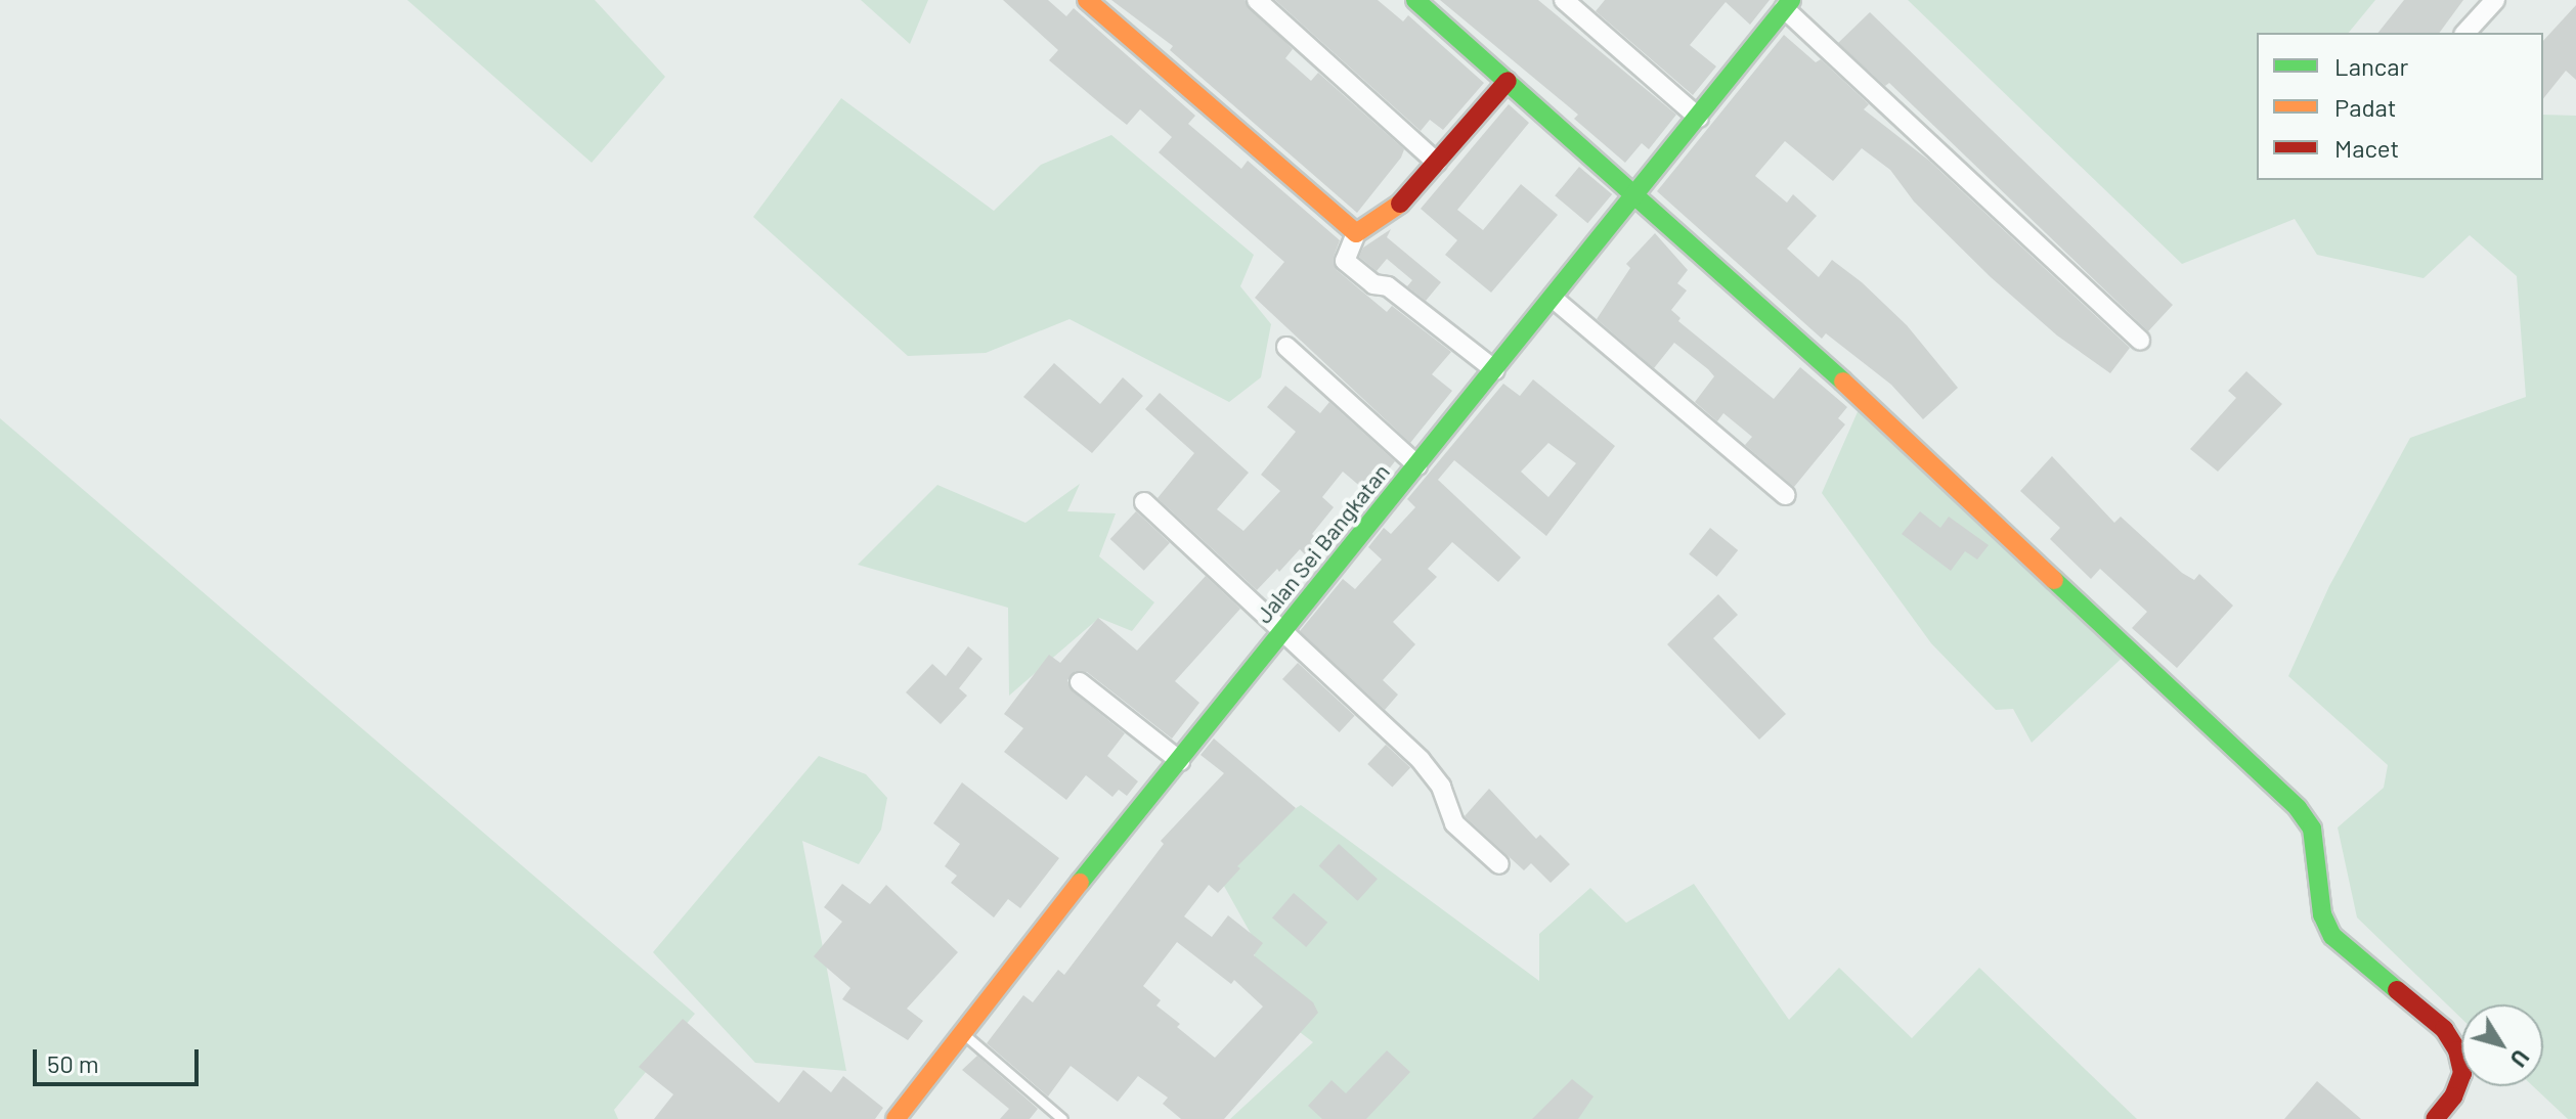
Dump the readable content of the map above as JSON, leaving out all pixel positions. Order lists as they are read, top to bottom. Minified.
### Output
{"streets":{"street":["Jalan Sei Bangkatan"]},"legend":["Lancar","Padat","Macet"],"scale_bar":"50 m","north":"bottom right"}
